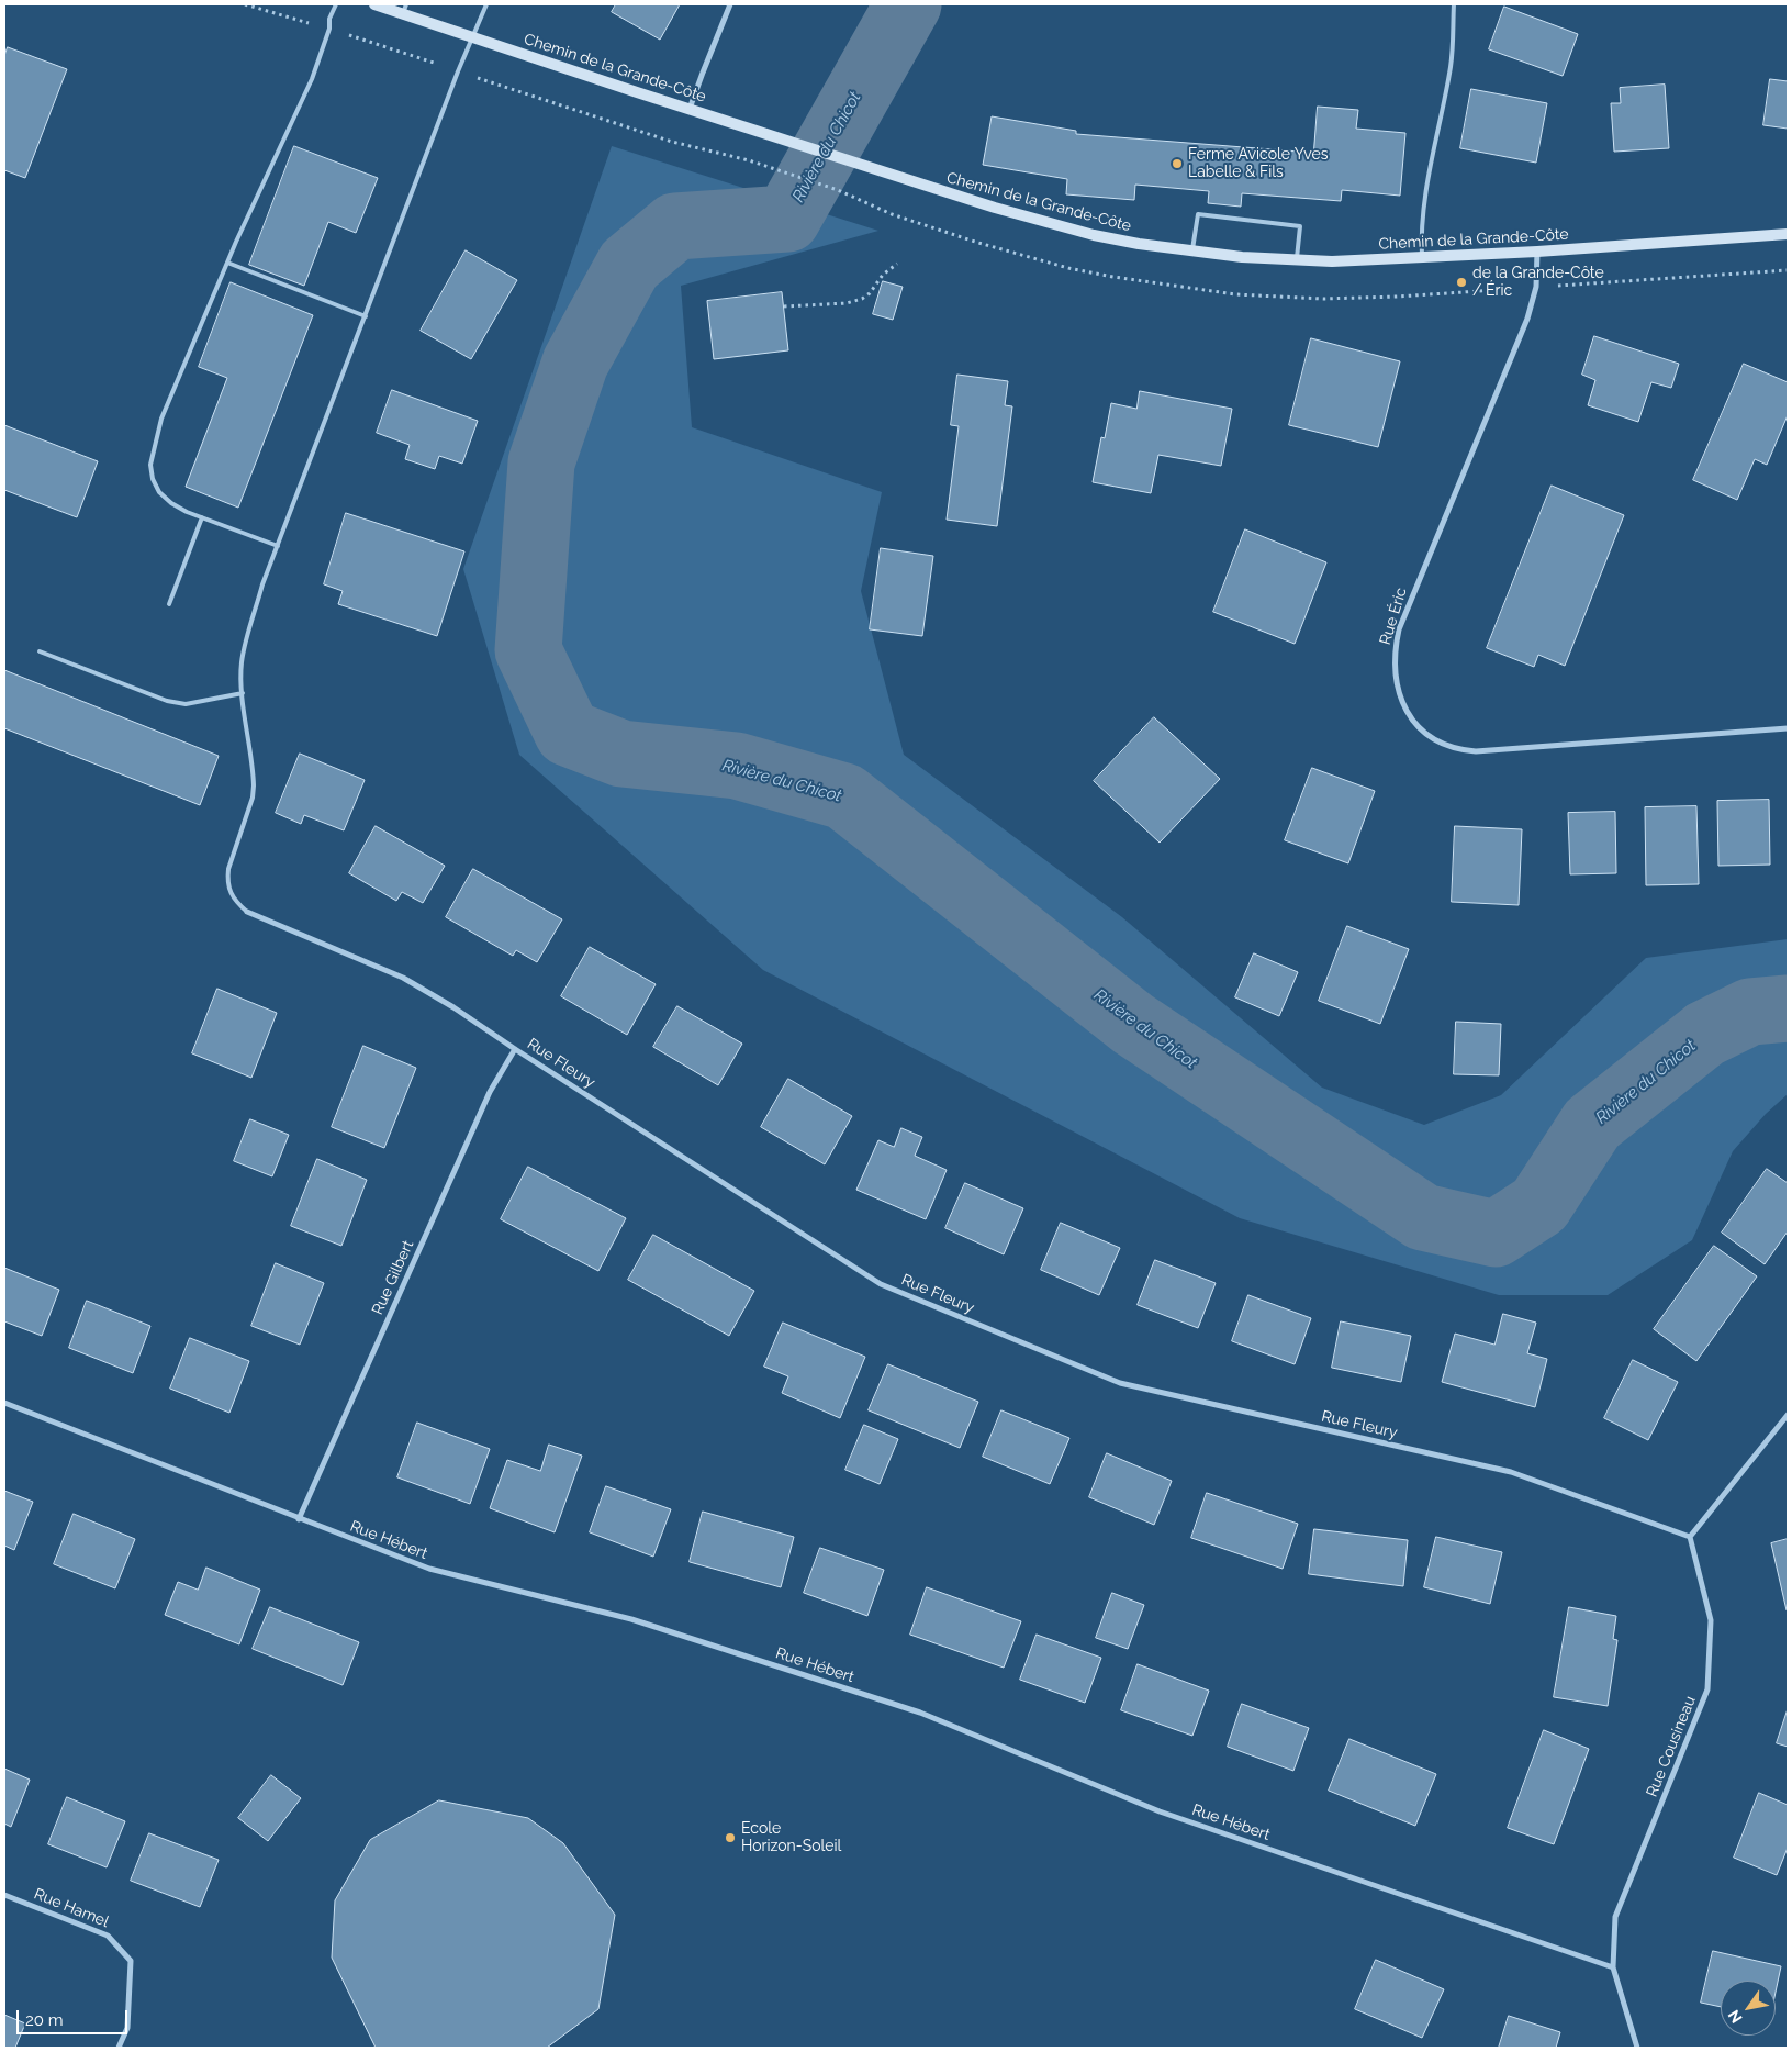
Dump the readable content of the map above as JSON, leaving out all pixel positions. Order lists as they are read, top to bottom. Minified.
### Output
{"streets":{"main road":["Chemin de la Grande-Côte"],"street":["Rue Éric","Rue Fleury","Rue Gilbert","Rue Hébert","Rue Cousineau","Rue Hamel"]},"crossings":[["Chemin de la Grande-Côte","Rue Éric"],["Rue Fleury","Rue Gilbert"],["Rue Fleury","Rue Cousineau"],["Rue Gilbert","Rue Hébert"],["Rue Hébert","Rue Cousineau"]],"water":["Rivière du Chicot"],"places":["Ferme Avicole Yves Labelle & Fils","de la Grande-Côte / Éric","Ecole Horizon-Soleil"],"scale_bar":"20 m","north":"bottom left"}
